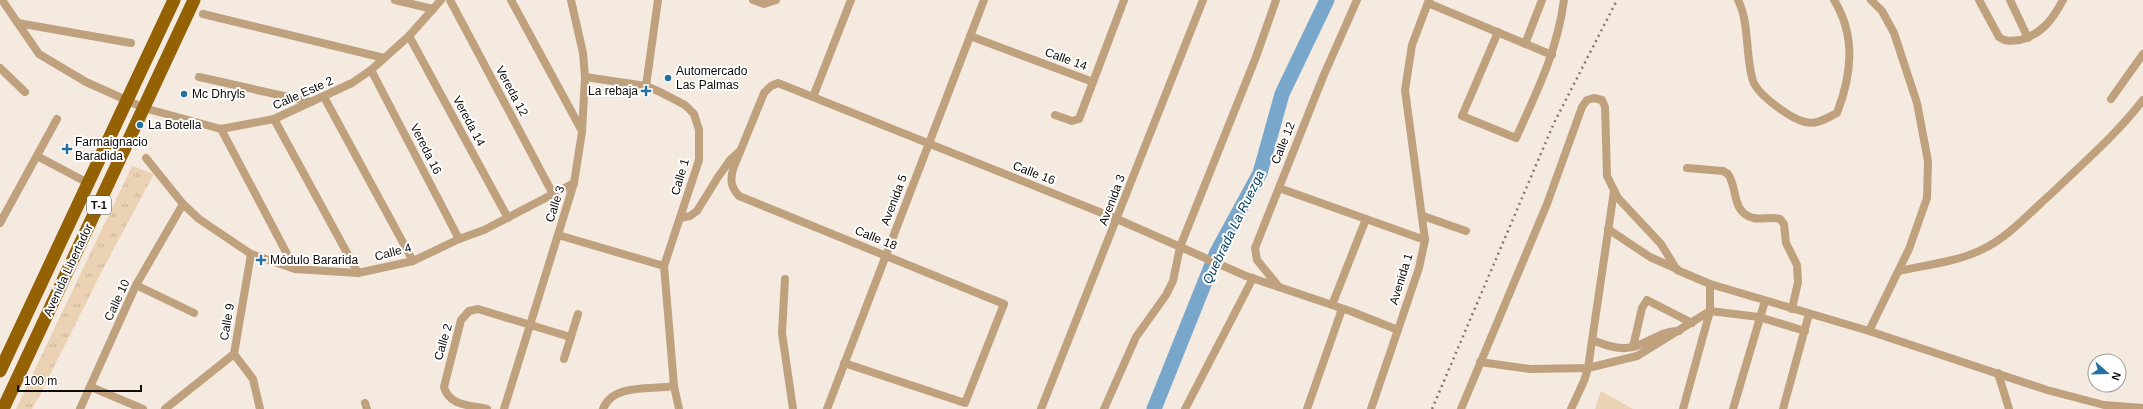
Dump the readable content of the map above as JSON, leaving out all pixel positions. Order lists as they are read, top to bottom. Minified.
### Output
{"streets":{"main road":["T-1","Avenida Libertador"],"street":["Calle 14","Vereda 12","Calle Este 2","Vereda 14","Calle 12","Vereda 16","Calle 16","Calle 1","Avenida 5","Avenida 3","Calle 3","Calle 18","Calle 4","Avenida 1","Calle 10","Calle 9","Calle 2"]},"crossings":[["Calle 14","Avenida 5"],["Vereda 12","Calle 4"],["Calle Este 2","Vereda 14"],["Calle Este 2","Vereda 16"],["Calle Este 2","Avenida Libertador"],["Vereda 14","Calle 4"],["Calle 12","Calle 16"],["Vereda 16","Calle 4"],["Calle 16","Avenida 5"],["Calle 16","Avenida 3"],["Calle 16","Calle 18"],["Calle 1","Calle 3"],["Avenida 5","Calle 18"],["Calle 3","Calle 4"],["Calle 3","Calle 2"],["Calle 4","Calle 10"],["Calle 4","Calle 9"]],"water":["Quebrada La Ruezga"],"places":{"other":["Automercado Las Palmas","Mc Dhryls","La Botella"],"health":["La rebaja","Farmaignacio Baradida","Módulo Bararida"]},"scale_bar":"100 m","north":"right"}
